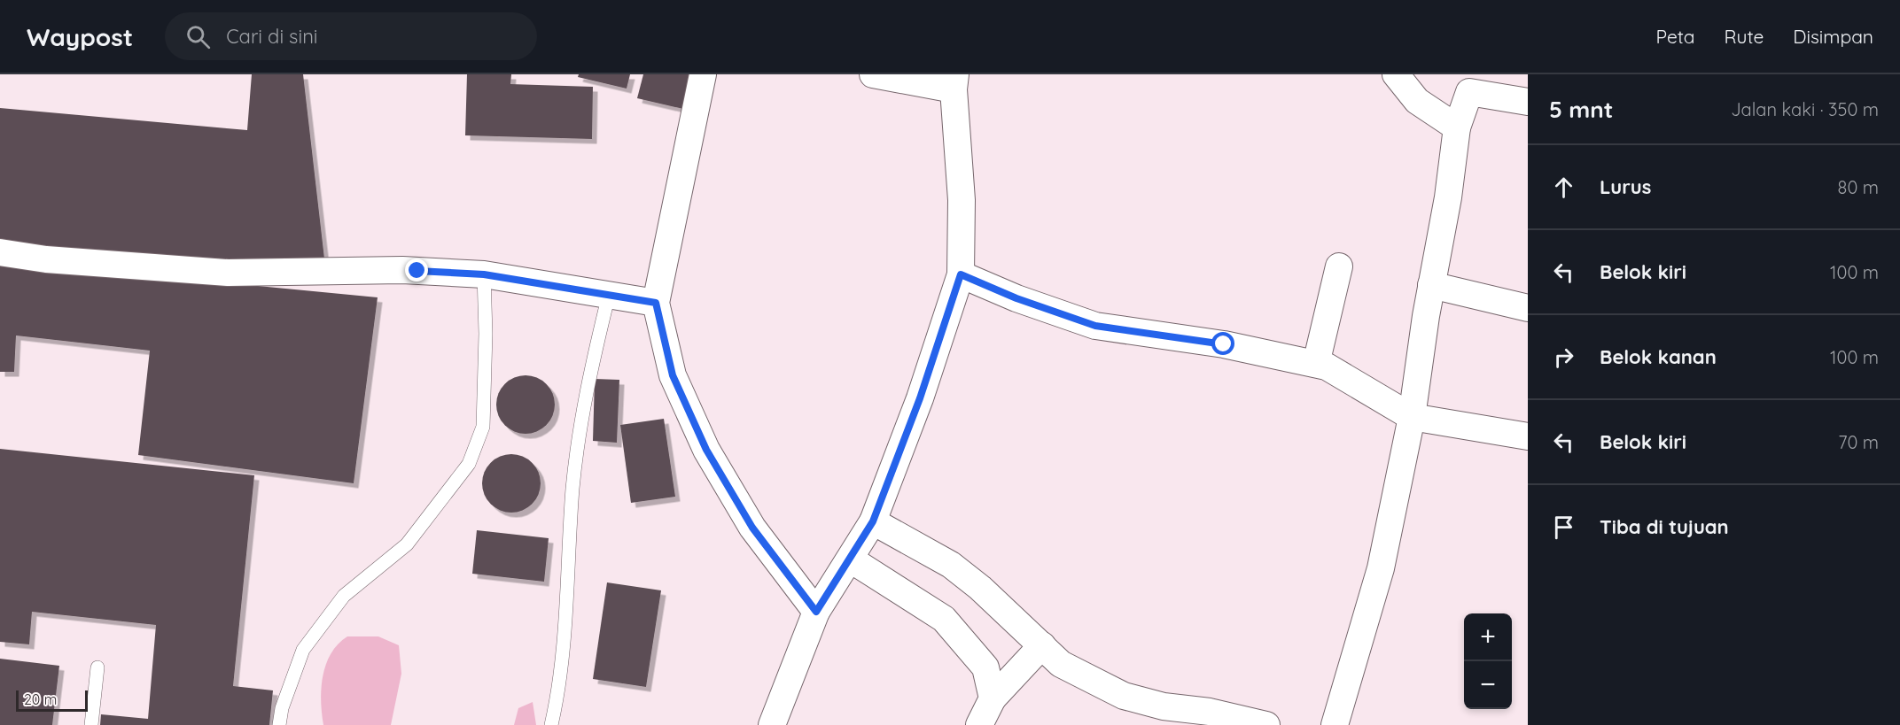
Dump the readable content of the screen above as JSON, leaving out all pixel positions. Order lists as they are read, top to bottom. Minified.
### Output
{"scale_bar":"20 m","page":{"header":"Waypost","search":"Cari di sini","nav":["Peta","Rute","Disimpan"],"heading":["5 mnt","Jalan kaki · 350 m"],"list":[["Lurus","80 m"],["Belok kiri","100 m"],["Belok kanan","100 m"],["Belok kiri","70 m"],"Tiba di tujuan"],"map_buttons":["+","−"],"scale":"20 m"}}
